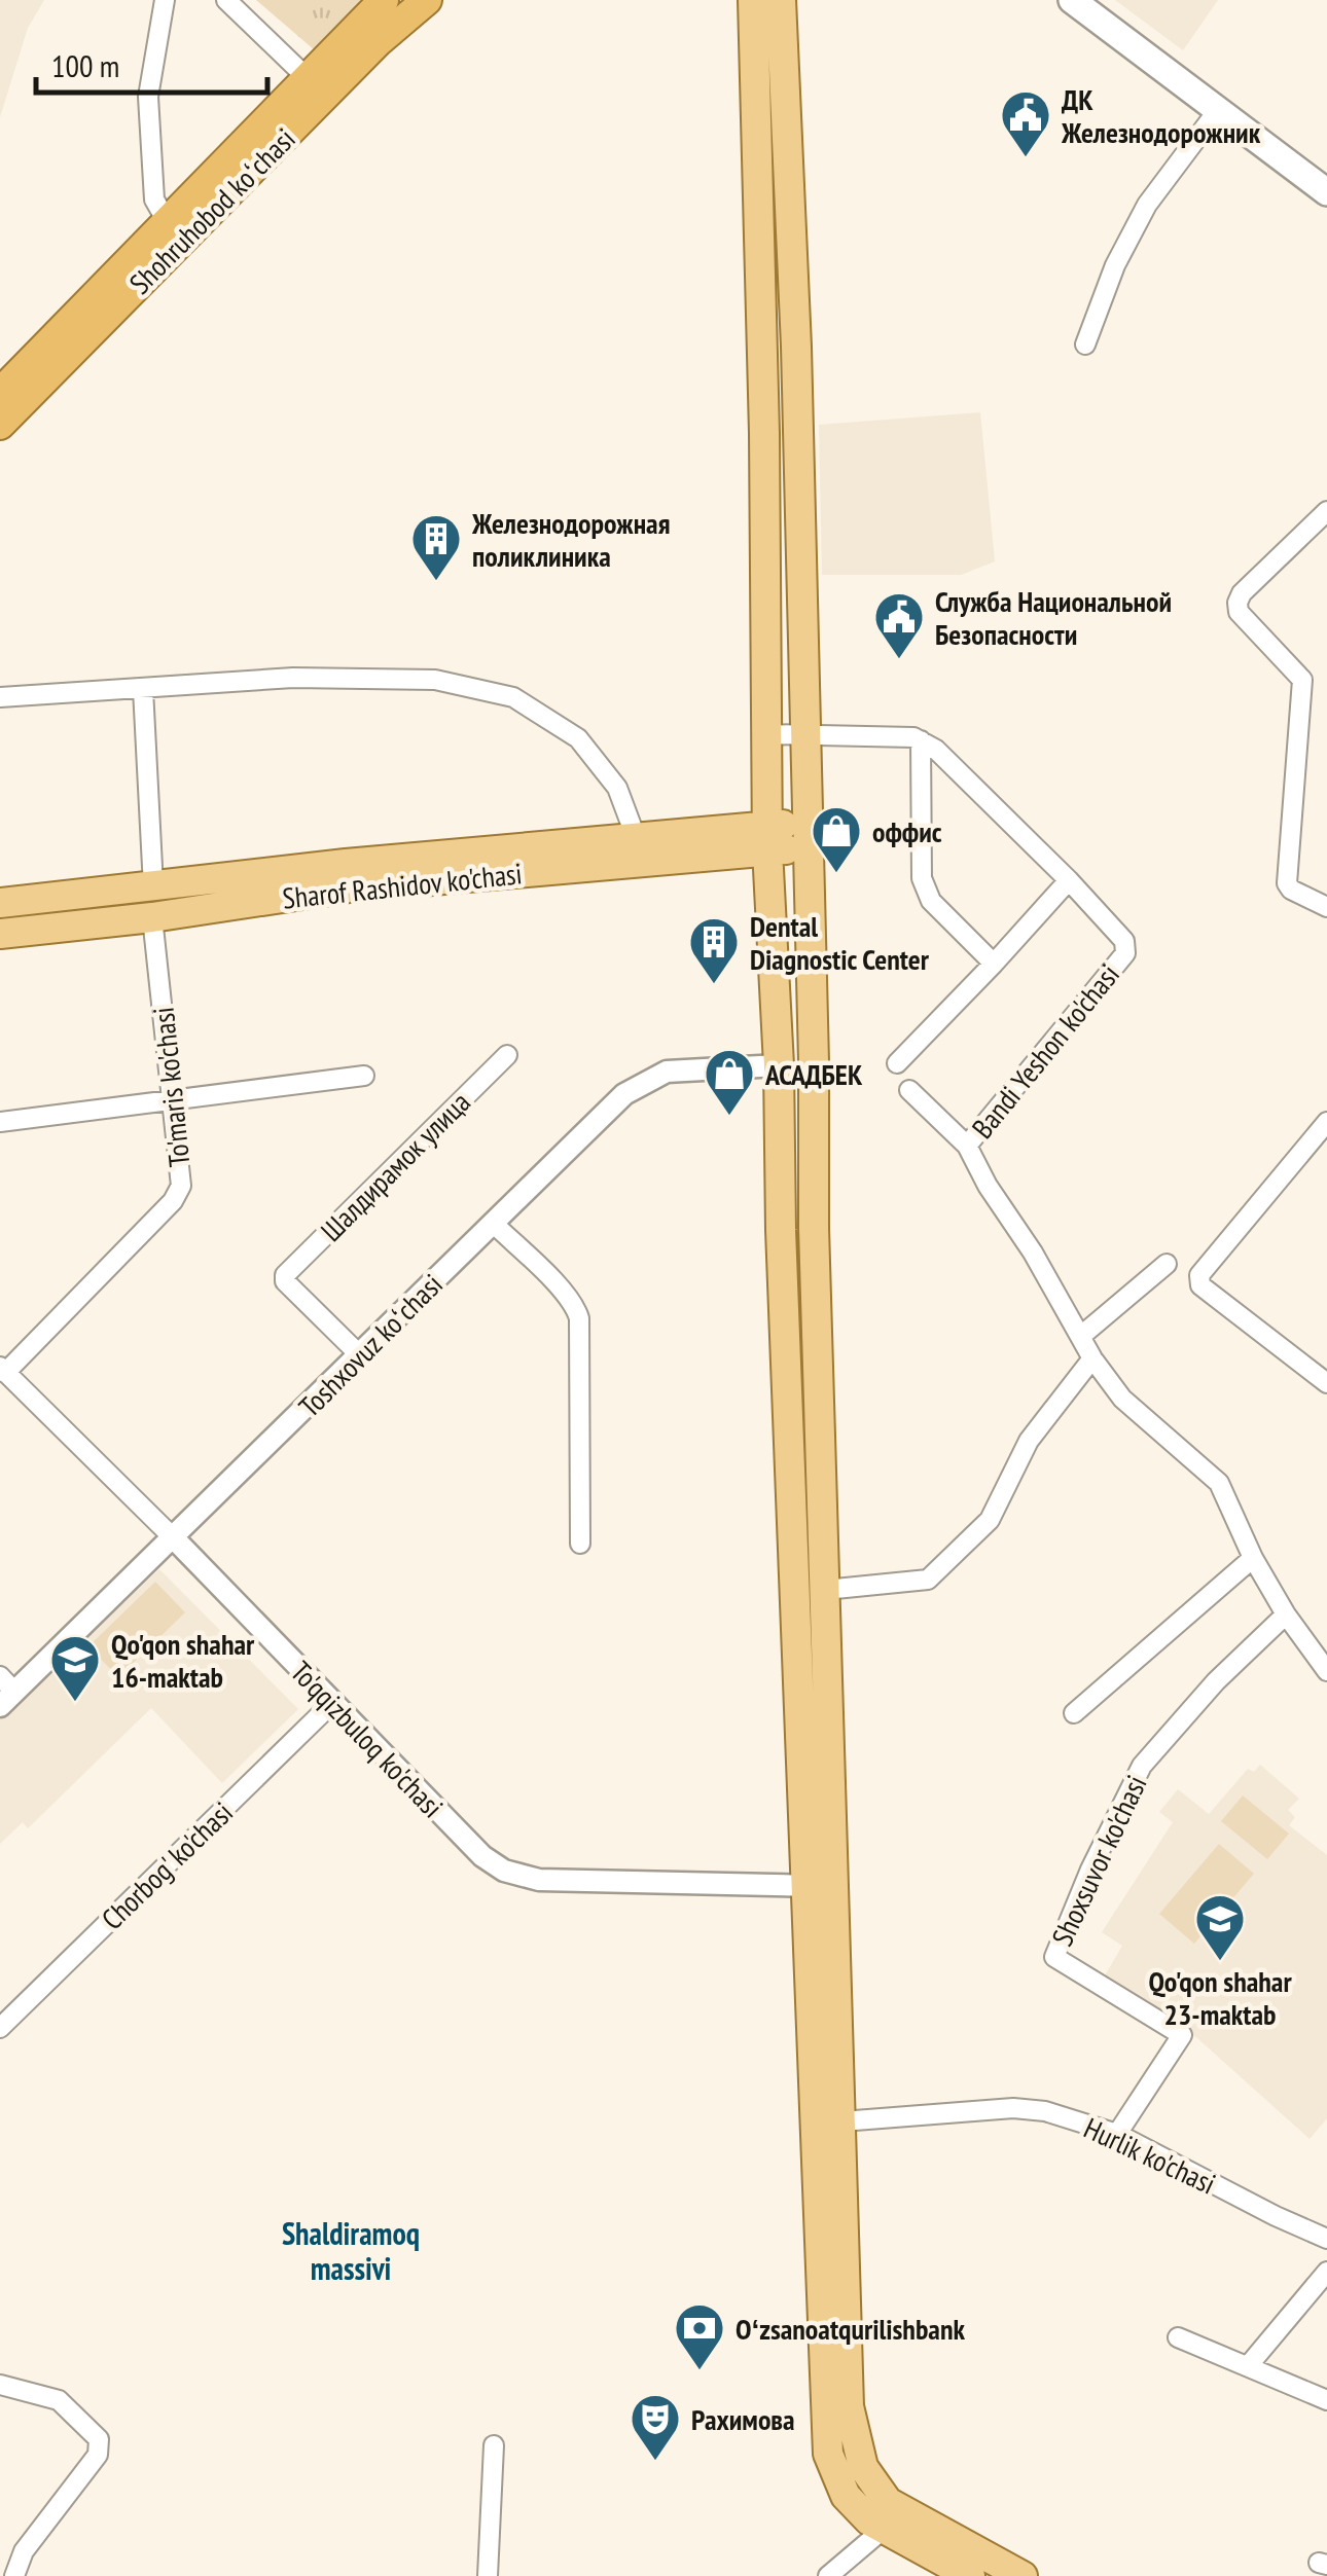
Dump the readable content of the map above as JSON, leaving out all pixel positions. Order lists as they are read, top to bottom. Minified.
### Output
{"streets":{"highway":["Shohruhobod koʻchasi"],"main road":["Sharof Rashidov ko'chasi"],"street":["Bandi Yeshon ko'chasi","To'maris ko'chasi","Шалдирамок улица","Toshxovuz koʻchasi","To'qqizbuloq ko'chasi","Shoxsuvor ko'chasi","Chorbog' ko'chasi","Hurlik ko'chasi"]},"crossings":[["Sharof Rashidov ko'chasi","To'maris ko'chasi"],["Bandi Yeshon ko'chasi","Shoxsuvor ko'chasi"],["To'maris ko'chasi","To'qqizbuloq ko'chasi"],["Шалдирамок улица","Toshxovuz koʻchasi"],["Toshxovuz koʻchasi","To'qqizbuloq ko'chasi"],["To'qqizbuloq ko'chasi","Chorbog' ko'chasi"],["Shoxsuvor ko'chasi","Hurlik ko'chasi"]],"districts":["Shaldiramoq massivi"],"places":{"public building":["ДК Железнодорожник","Служба Национальной Безопасности"],"building":["Железнодорожная поликлиника","Dental Diagnostic Center"],"shop":["оффис","АСАДБЕК"],"school or university":["Qo'qon shahar 16-maktab","Qo'qon shahar 23-maktab"],"bank":["Oʻzsanoatqurilishbank"],"theatre":["Рахимова"]},"scale_bar":"100 m"}
